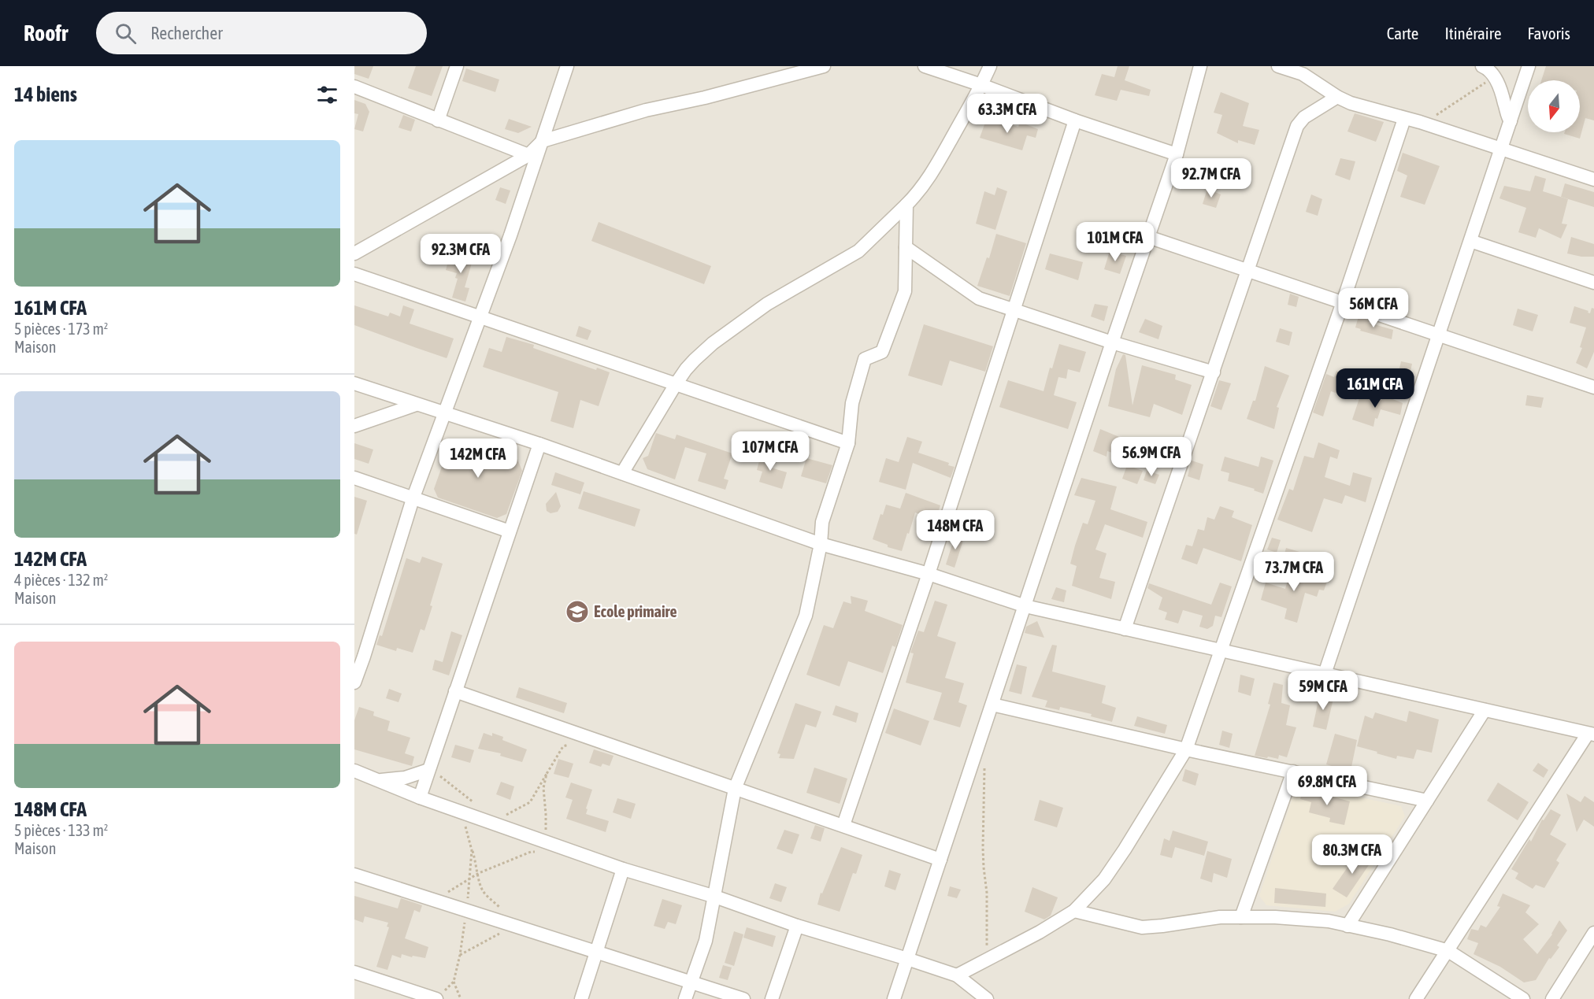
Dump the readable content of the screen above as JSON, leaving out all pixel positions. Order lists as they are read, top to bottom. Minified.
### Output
{"places":{"school or university":["Ecole primaire"]},"north":"bottom","page":{"header":"Roofr","search":"Rechercher","nav":["Carte","Itinéraire","Favoris"],"heading":"14 biens","price":["63.3M CFA","92.7M CFA","101M CFA","92.3M CFA","56M CFA","161M CFA","107M CFA","56.9M CFA","142M CFA","148M CFA","73.7M CFA","59M CFA","69.8M CFA","80.3M CFA"],"list":[{"name":"161M CFA","note":"5 pièces · 173 m² · Maison"},{"name":"142M CFA","note":"4 pièces · 132 m² · Maison"},{"name":"148M CFA","note":"5 pièces · 133 m² · Maison"}]}}
